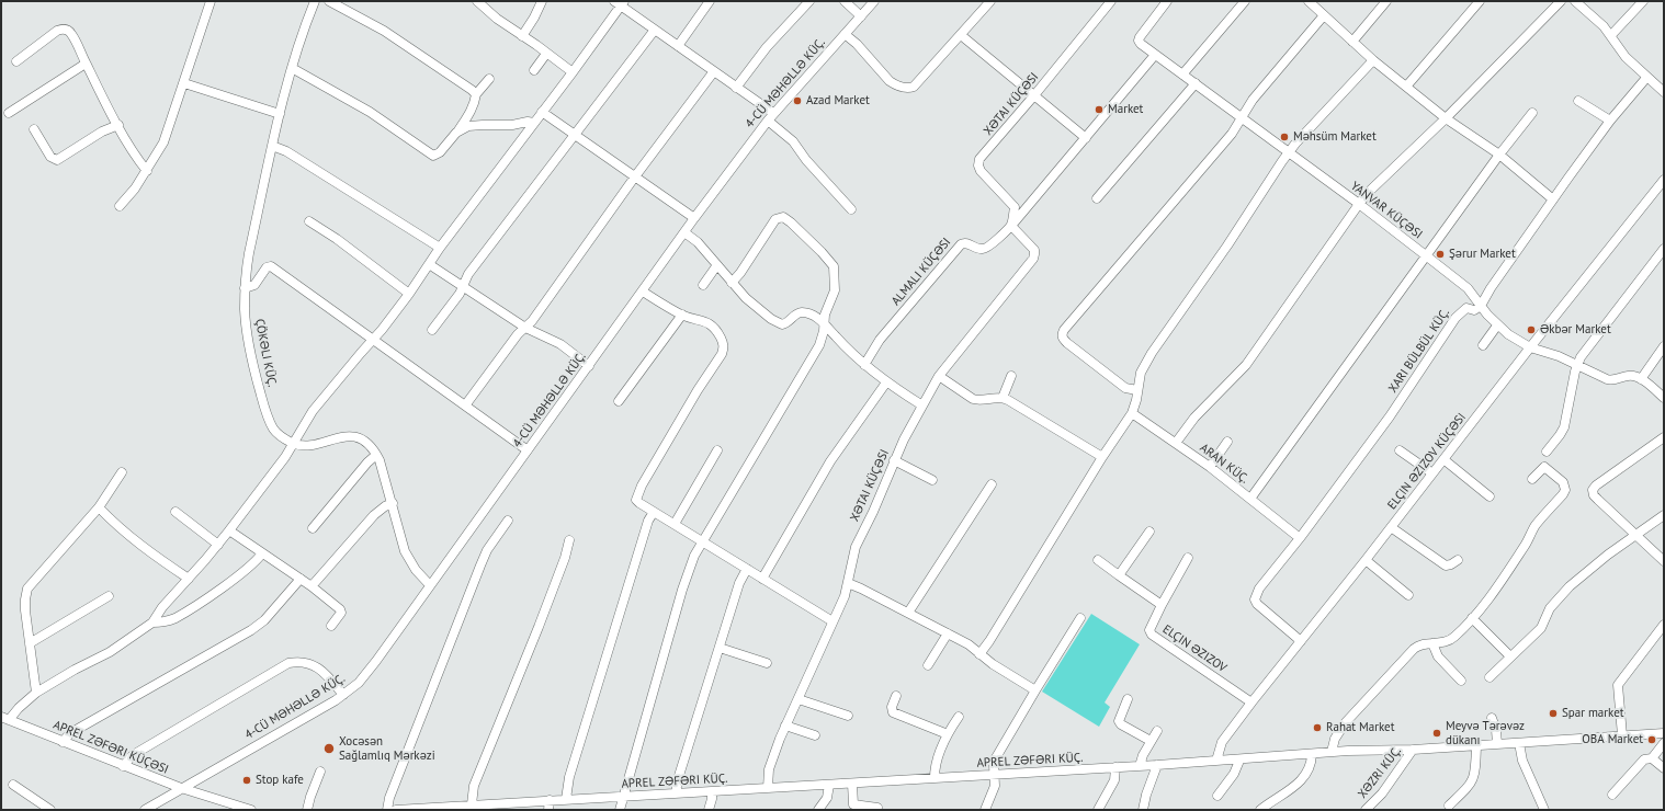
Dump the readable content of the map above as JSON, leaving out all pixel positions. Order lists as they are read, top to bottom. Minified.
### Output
{"streets":{"street":["4-CÜ MƏHƏLLƏ KÜÇ.","XƏTAI KÜÇƏSI","YANVAR KÜÇƏSI","ÇÖKƏLI KÜÇ.","ELÇIN ƏZIZOV KÜÇƏSI","ARAN KÜÇ.","ELÇIN ƏZIZOV","APREL ZƏFƏRI KÜÇƏSI","APREL ZƏFƏRI KÜÇ.","XƏZRI KÜÇ."]},"crossings":[["4-CÜ MƏHƏLLƏ KÜÇ.","APREL ZƏFƏRI KÜÇƏSI"],["XƏTAI KÜÇƏSI","APREL ZƏFƏRI KÜÇ."],["YANVAR KÜÇƏSI","ELÇIN ƏZIZOV KÜÇƏSI"],["ELÇIN ƏZIZOV KÜÇƏSI","ELÇIN ƏZIZOV"],["ELÇIN ƏZIZOV KÜÇƏSI","APREL ZƏFƏRI KÜÇ."],["APREL ZƏFƏRI KÜÇ.","XƏZRI KÜÇ."]],"places":["Azad Market","Market","Məhsüm Market","Şərur Market","Əkbər Market","Spar market","Rahat Market","Meyvə Tərəvəz dükanı","OBA Market","Xocəsən Sağlamlıq Mərkəzi","Stop kafe"]}
